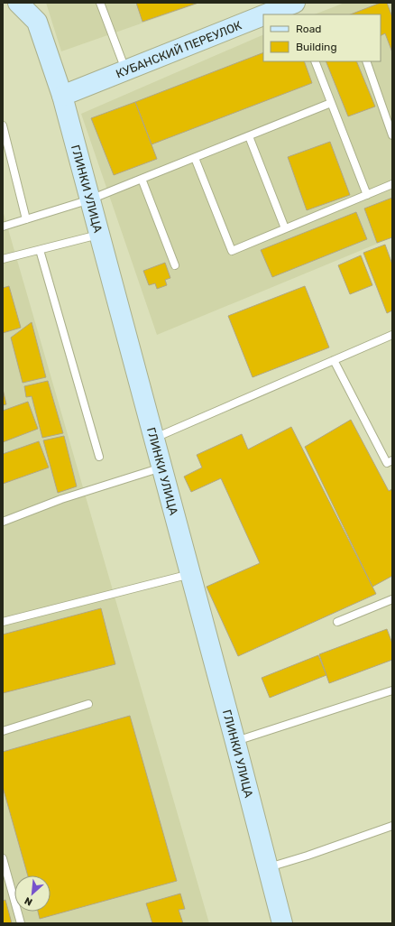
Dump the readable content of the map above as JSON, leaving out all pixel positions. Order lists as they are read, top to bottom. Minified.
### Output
{"streets":{"main road":["КУБАНСКИЙ ПЕРЕУЛОК","ГЛИНКИ УЛИЦА"]},"crossings":[["КУБАНСКИЙ ПЕРЕУЛОК","ГЛИНКИ УЛИЦА"]],"legend":["Road","Building"],"north":"bottom left"}
